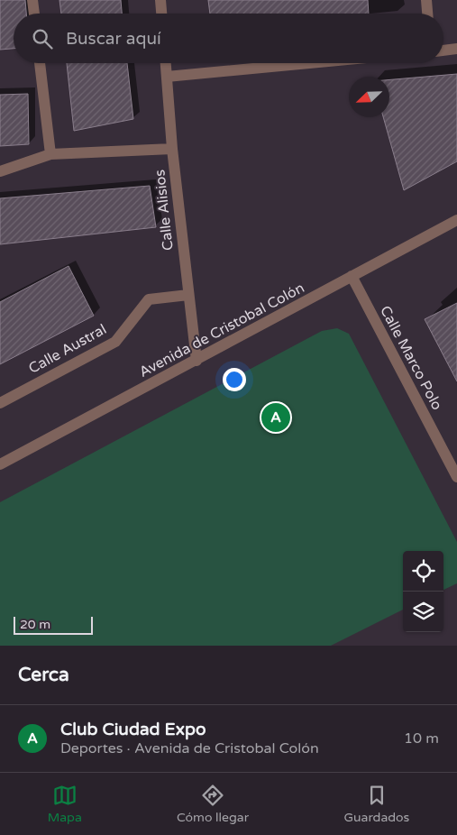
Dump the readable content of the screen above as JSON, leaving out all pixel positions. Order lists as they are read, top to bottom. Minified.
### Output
{"streets":{"street":["Calle Alisios","Avenida de Cristobal Colón","Calle Austral","Calle Marco Polo"]},"crossings":[["Calle Alisios","Avenida de Cristobal Colón"],["Calle Alisios","Calle Austral"],["Avenida de Cristobal Colón","Calle Marco Polo"]],"scale_bar":"20 m","north":"bottom left","page":{"search":"Buscar aquí","pins":"A","scale":"20 m","heading":"Cerca","list":[{"mark":"A","name":"Club Ciudad Expo","note":"Deportes · Avenida de Cristobal Colón","value":"10 m"}],"nav":["Mapa","Cómo llegar","Guardados"]}}
